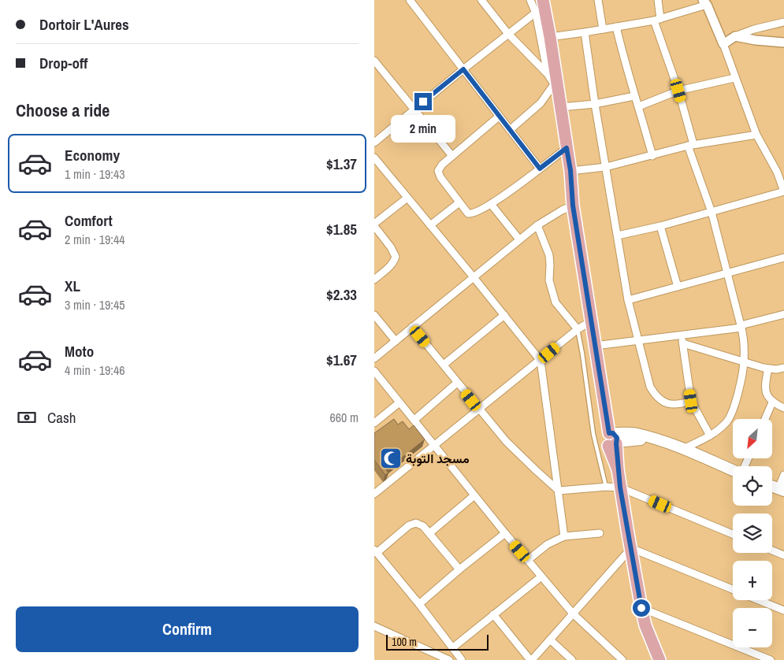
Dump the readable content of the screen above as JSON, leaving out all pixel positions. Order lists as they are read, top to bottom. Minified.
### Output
{"places":{"mosque":["مسجد التوبة"]},"scale_bar":"100 m","north":"bottom left","page":{"banner":["Dortoir L'Aures","Drop-off"],"heading":"Choose a ride","bubble":"2 min","list":[{"name":"Economy","note":"1 min · 19:43","value":"$1.37"},{"name":"Comfort","note":"2 min · 19:44","value":"$1.85"},{"name":"XL","note":"3 min · 19:45","value":"$2.33"},{"name":"Moto","note":"4 min · 19:46","value":"$1.67"}],"pay":["Cash","660 m"],"map_buttons":["+","−"],"buttons":"Confirm","scale":"100 m"}}
